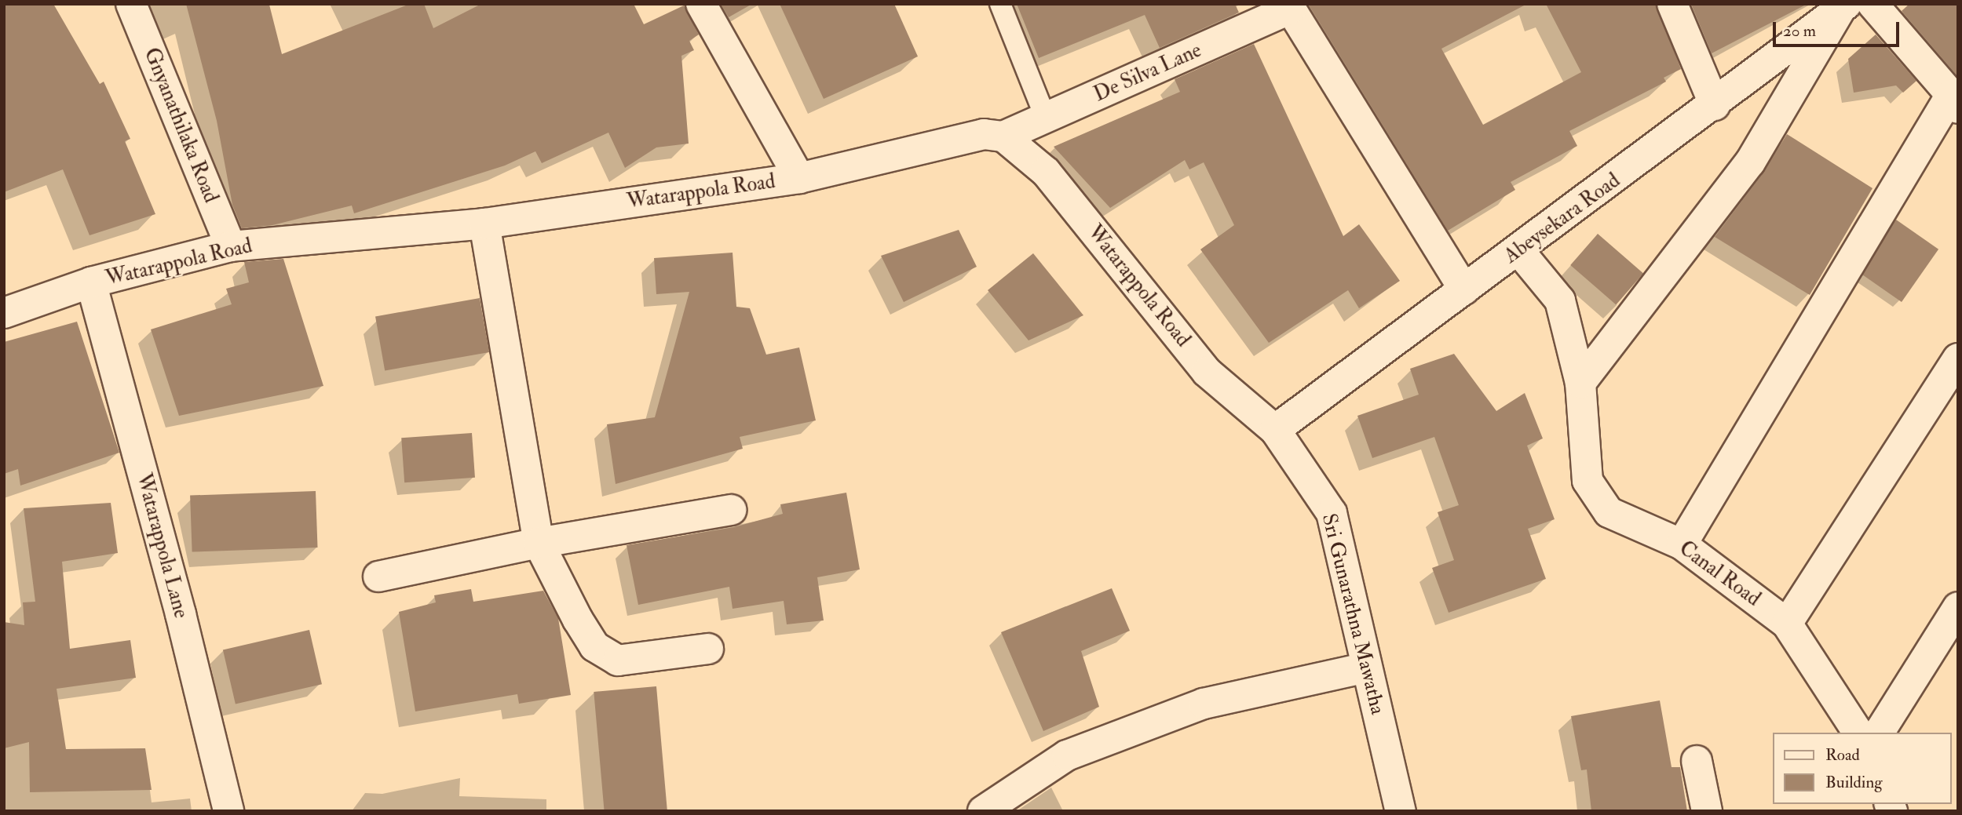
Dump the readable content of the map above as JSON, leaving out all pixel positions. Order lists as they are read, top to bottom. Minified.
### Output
{"streets":{"street":["De Silva Lane","Gnyanathilaka Road","Watarappola Road","Abeysekara Road","Watarappola Lane","Canal Road","Sri Gunarathna Mawatha"]},"crossings":[["De Silva Lane","Watarappola Road"],["Gnyanathilaka Road","Watarappola Road"],["Watarappola Road","Abeysekara Road"],["Watarappola Road","Watarappola Lane"],["Watarappola Road","Sri Gunarathna Mawatha"],["Abeysekara Road","Canal Road"],["Abeysekara Road","Sri Gunarathna Mawatha"]],"legend":["Road","Building"],"scale_bar":"20 m"}
